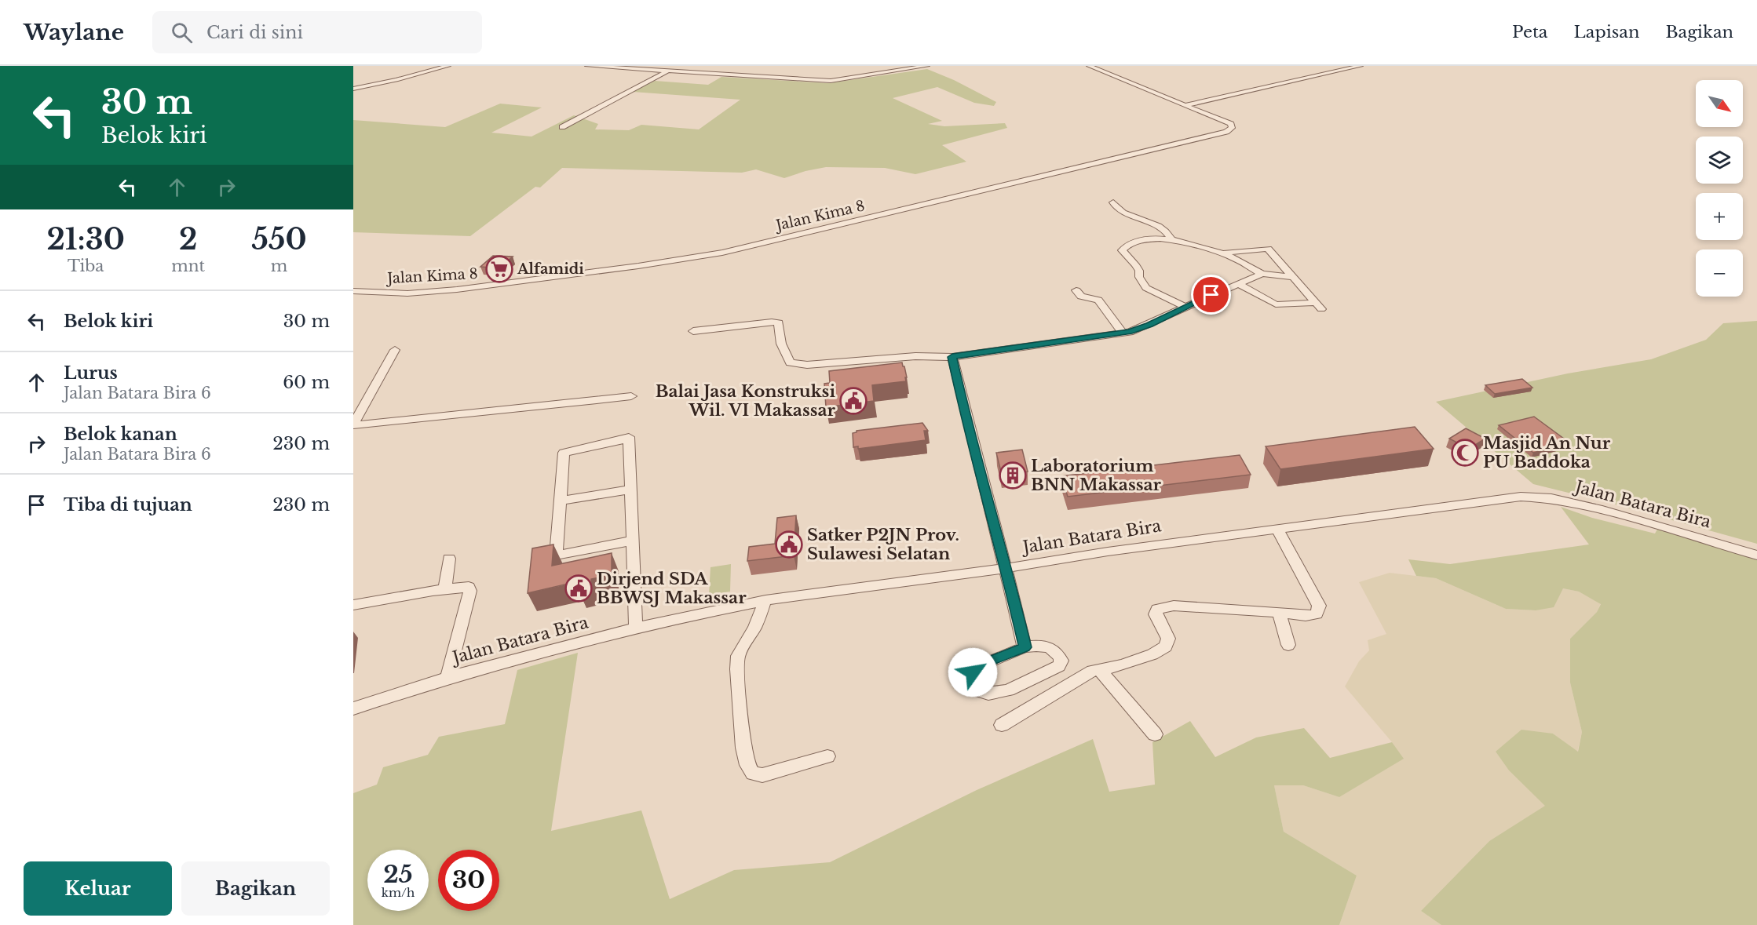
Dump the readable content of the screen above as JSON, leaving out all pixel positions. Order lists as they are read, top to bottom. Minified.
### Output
{"streets":{"street":["Jalan Kima 8","Jalan Batara Bira"]},"places":{"supermarket":["Alfamidi"],"public building":["Balai Jasa Konstruksi Wil. VI Makassar","Satker P2JN Prov. Sulawesi Selatan","Dirjend SDA BBWSJ Makassar"],"mosque":["Masjid An Nur PU Baddoka"],"building":["Laboratorium BNN Makassar"]},"north":"bottom right","page":{"header":"Waylane","search":"Cari di sini","nav":["Peta","Lapisan","Bagikan"],"turn":["30 m","Belok kiri"],"map_buttons":["+","−"],"eta":["21:30","Tiba","2","mnt","550","m"],"list":[{"name":"Belok kiri","value":"30 m"},{"name":"Lurus","note":"Jalan Batara Bira 6","value":"60 m"},{"name":"Belok kanan","note":"Jalan Batara Bira 6","value":"230 m"},{"name":"Tiba di tujuan","value":"230 m"}],"speed":"25 km/h","limit":"30","buttons":["Keluar","Bagikan"]}}
